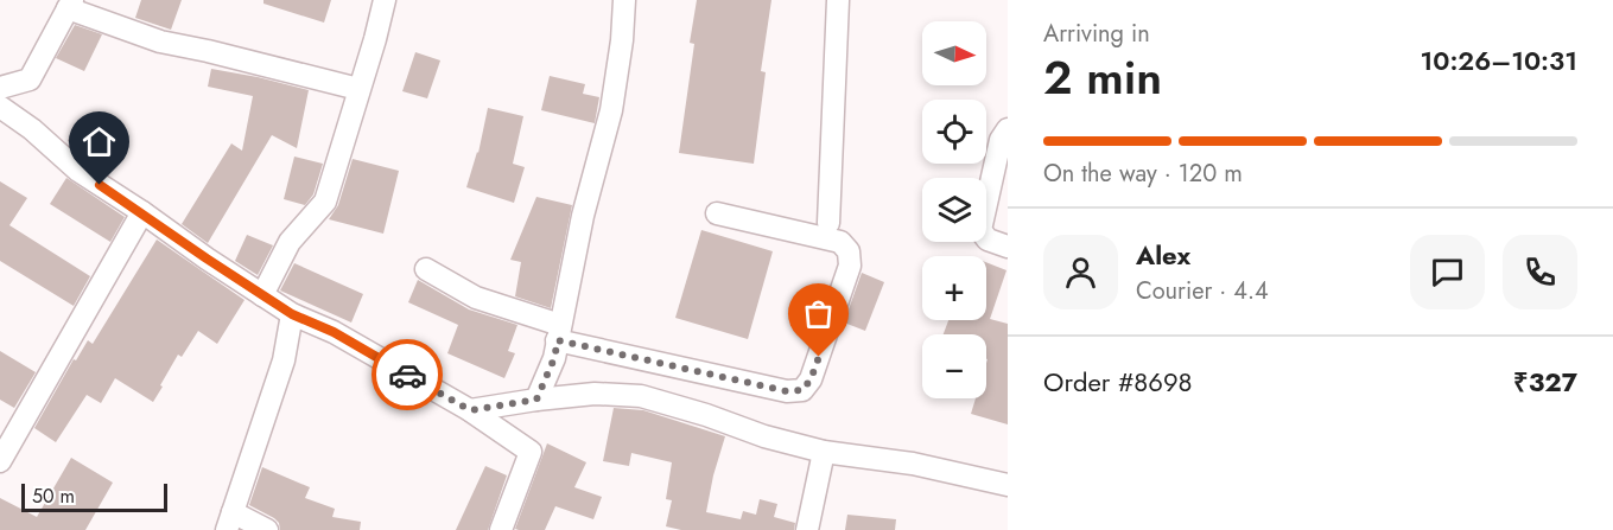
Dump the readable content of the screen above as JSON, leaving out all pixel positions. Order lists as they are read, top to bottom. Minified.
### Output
{"scale_bar":"50 m","north":"right","page":{"heading":["2 min","Arriving in","10:26–10:31"],"panel":["Alex","Courier · 4.4","Order #8698","₹327"],"map_buttons":["+","−"],"bar":"On the way · 120 m","scale":"50 m"}}
